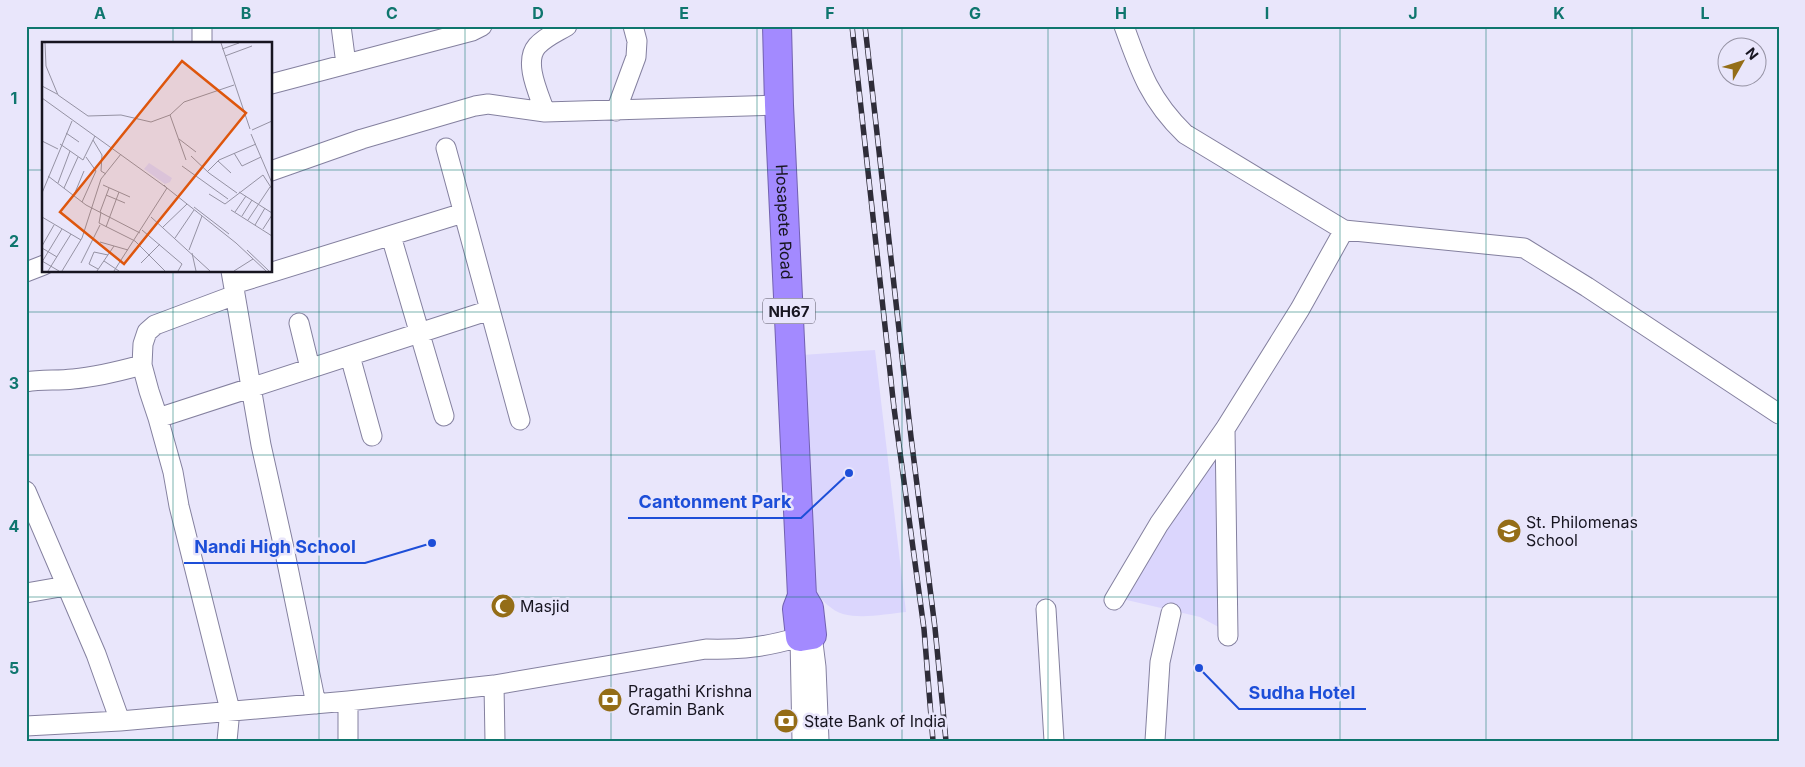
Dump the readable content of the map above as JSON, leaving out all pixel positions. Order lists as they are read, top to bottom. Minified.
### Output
{"streets":{"highway":["Hosapete Road","NH67"]},"places":{"other":["Cantonment Park","Nandi High School","Sudha Hotel"],"school or university":["St. Philomenas School"],"mosque":["Masjid"],"bank":["Pragathi Krishna Gramin Bank","State Bank of India"]},"north":"top right","grid":{"columns":["A","B","C","D","E","F","G","H","I","J","K","L"],"rows":["1","2","3","4","5"]}}
